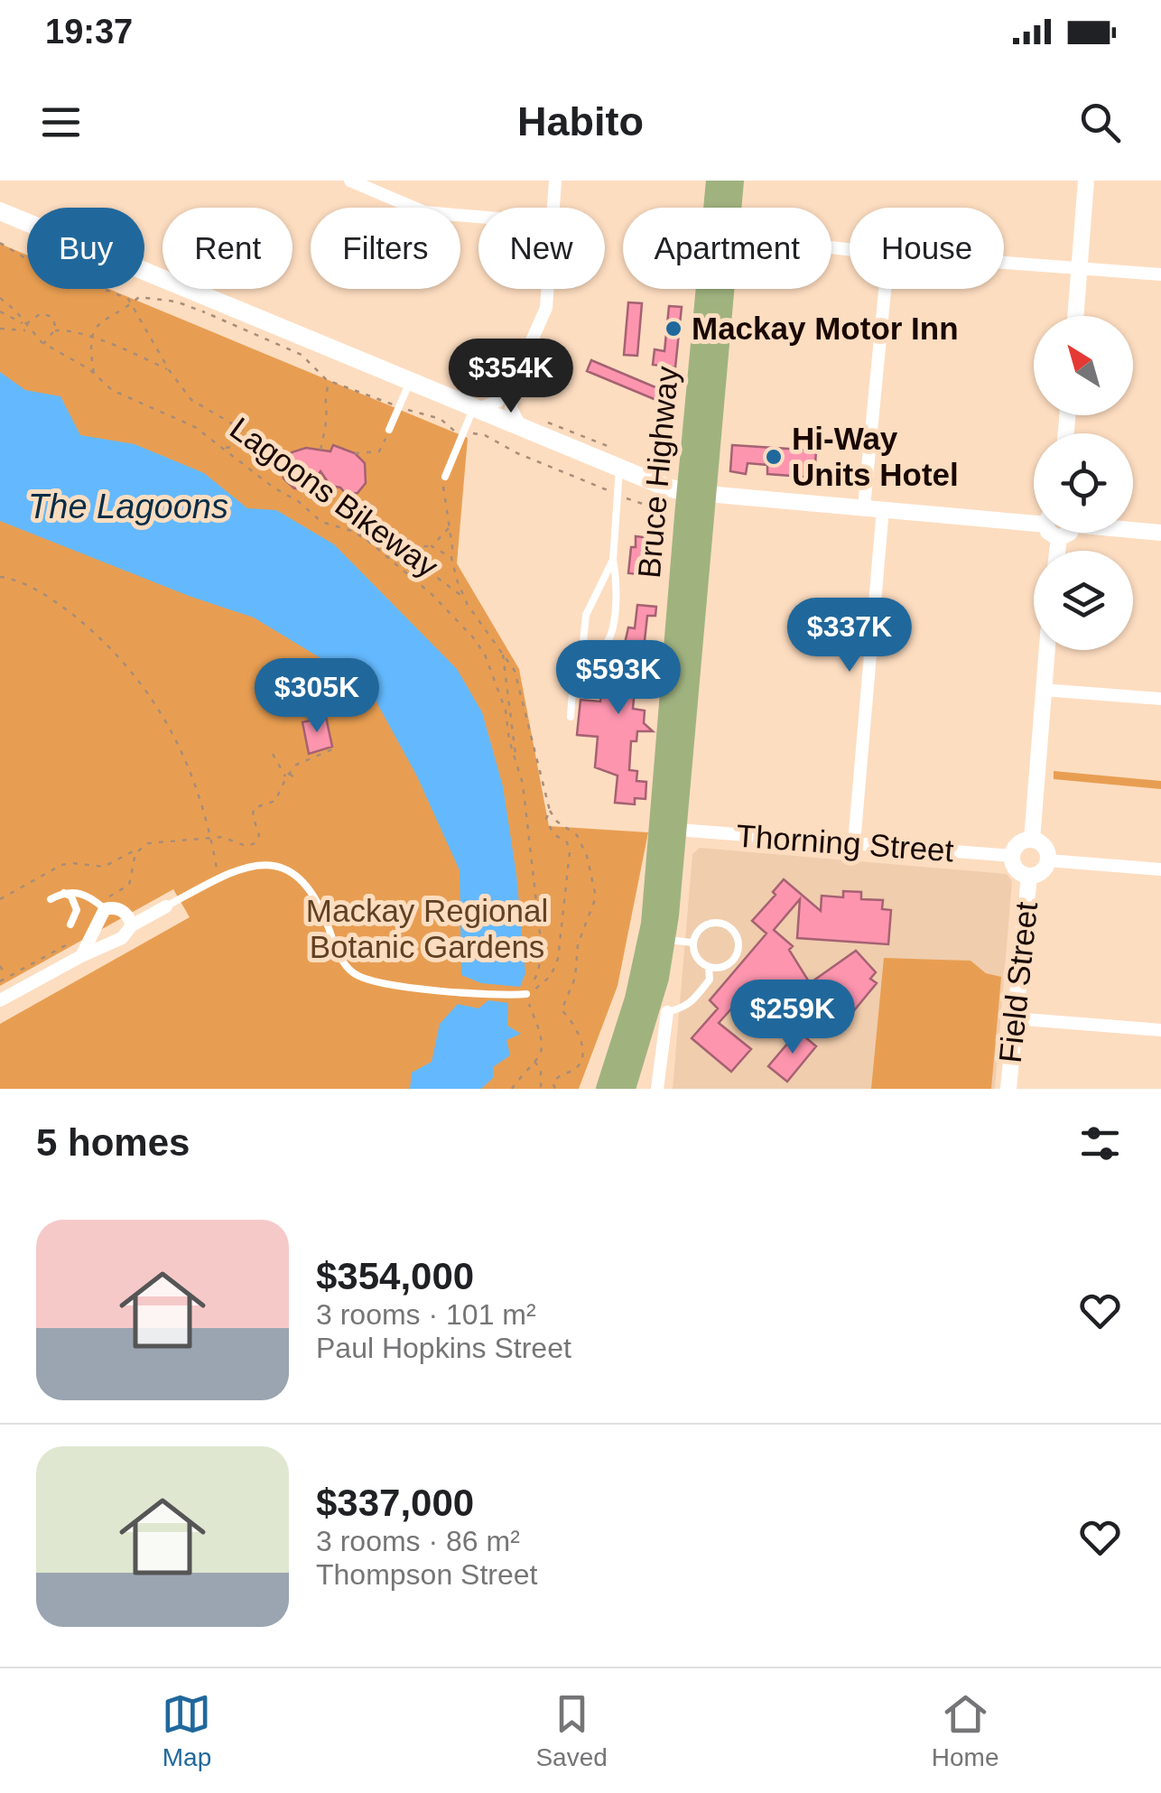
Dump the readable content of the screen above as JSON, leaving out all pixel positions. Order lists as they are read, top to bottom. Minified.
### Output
{"streets":{"highway":["Bruce Highway"],"street":["Thorning Street","Field Street"],"path":["Lagoons Bikeway"]},"crossings":[["Bruce Highway","Thorning Street"],["Thorning Street","Field Street"]],"water":["The Lagoons"],"parks":["Mackay Regional Botanic Gardens"],"places":["Mackay Motor Inn","Hi-Way Units Hotel"],"north":"top left","page":{"status":"19:37","header":"Habito","chip":["Buy","Rent","Filters","New","Apartment","House"],"price":["$354K","$337K","$593K","$305K","$259K"],"heading":"5 homes","list":[{"name":"$354,000","note":"3 rooms · 101 m² · Paul Hopkins Street"},{"name":"$337,000","note":"3 rooms · 86 m² · Thompson Street"}],"tabs":["Map","Saved","Home"]}}
